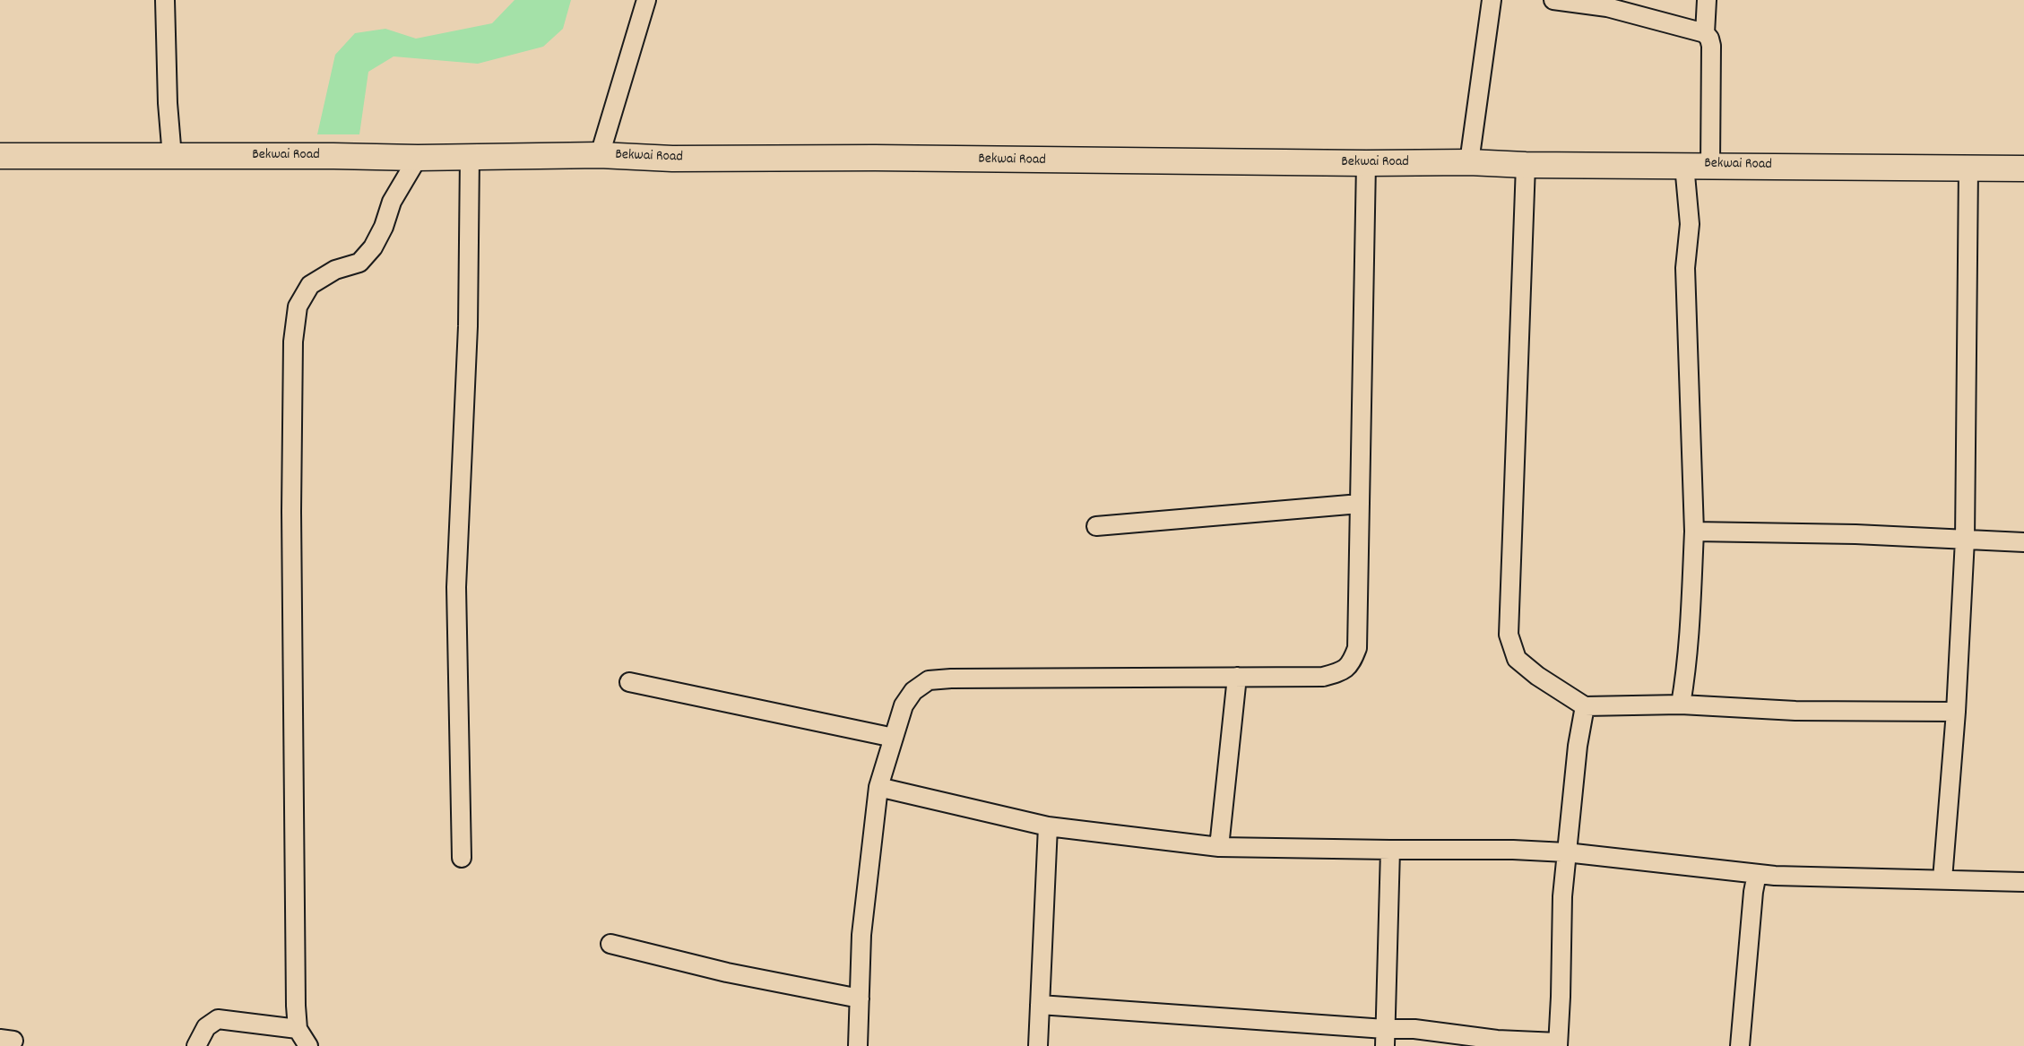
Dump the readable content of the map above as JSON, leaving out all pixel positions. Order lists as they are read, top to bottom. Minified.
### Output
{"streets":{"highway":["Bekwai Road"]}}
